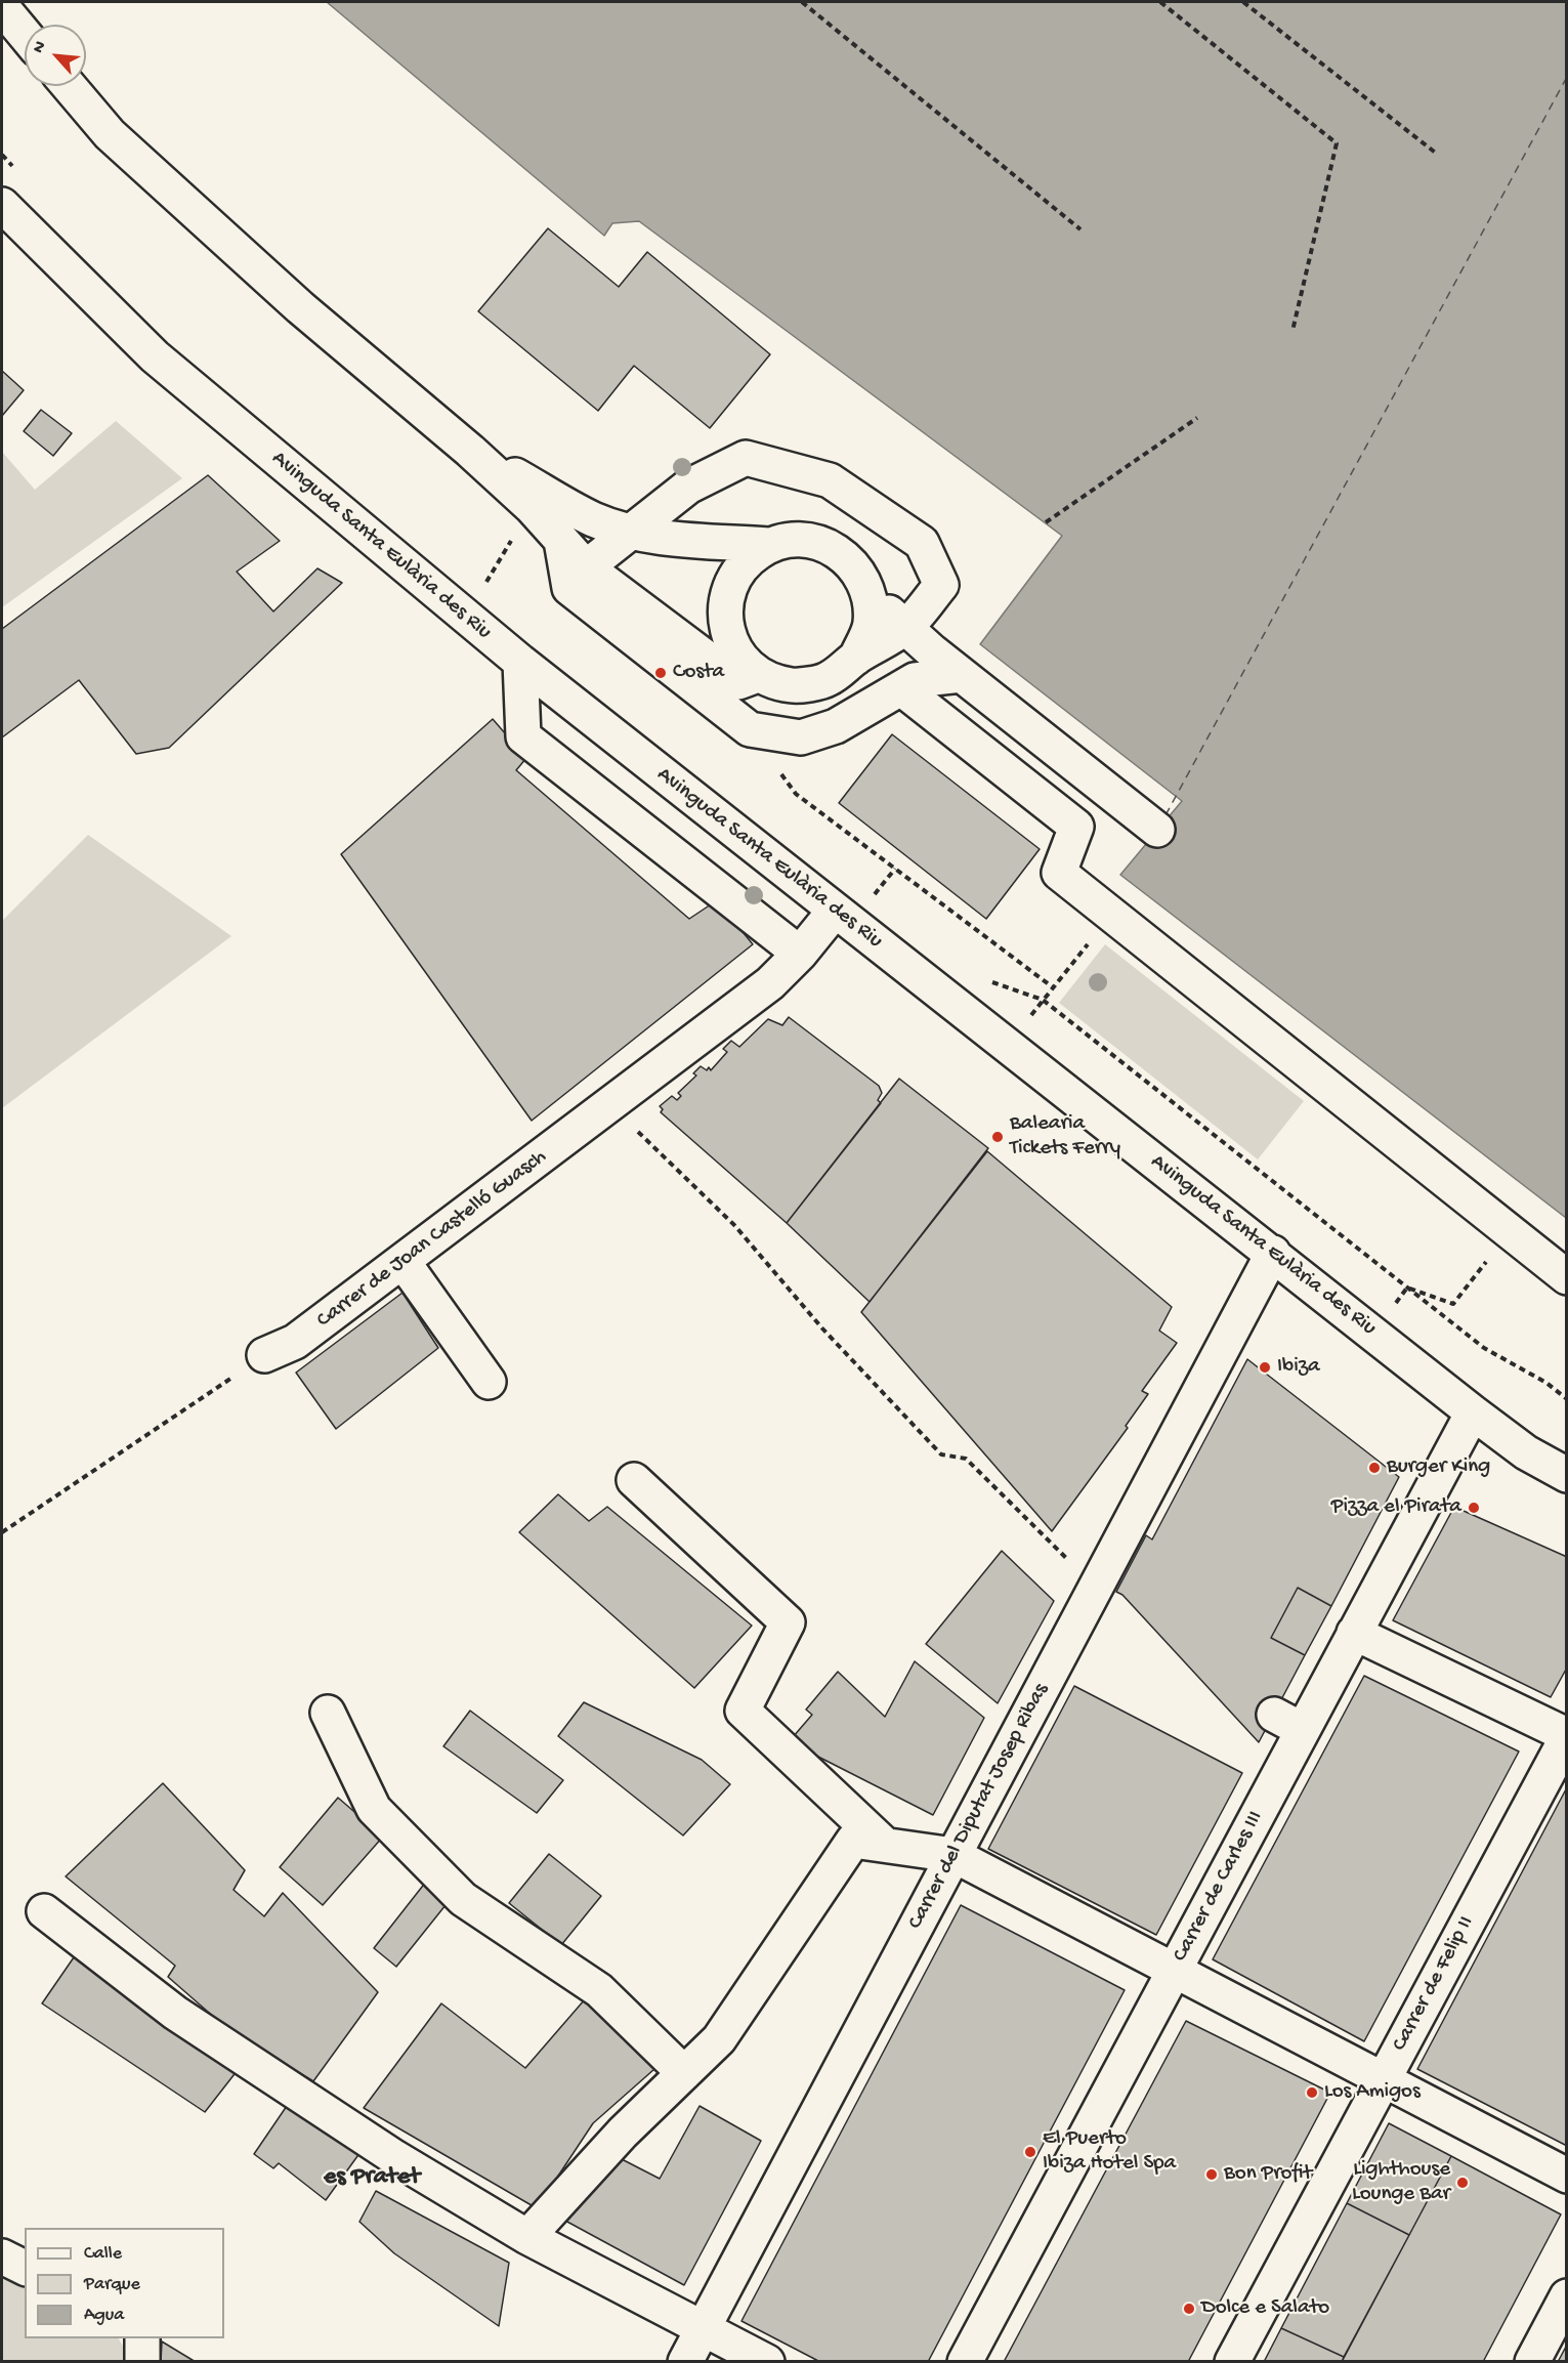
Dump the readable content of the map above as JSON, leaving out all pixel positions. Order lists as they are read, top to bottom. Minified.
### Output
{"streets":{"street":["Avinguda Santa Eulària des Riu","Carrer de Joan Castelló Guasch","Carrer del Diputat Josep Ribas","Carrer de Carles III","Carrer de Felip II"]},"crossings":[["Avinguda Santa Eulària des Riu","Carrer de Joan Castelló Guasch"],["Avinguda Santa Eulària des Riu","Carrer del Diputat Josep Ribas"],["Avinguda Santa Eulària des Riu","Carrer de Carles III"]],"districts":["es Pratet"],"places":["Costa","Balearia Tickets Ferry","Ibiza","Burger King","Pizza el Pirata","Los Amigos","El Puerto Ibiza Hotel Spa","Bon Profit","Lighthouse Lounge Bar","Dolce e Salato"],"legend":["Calle","Parque","Agua"],"north":"top left"}
